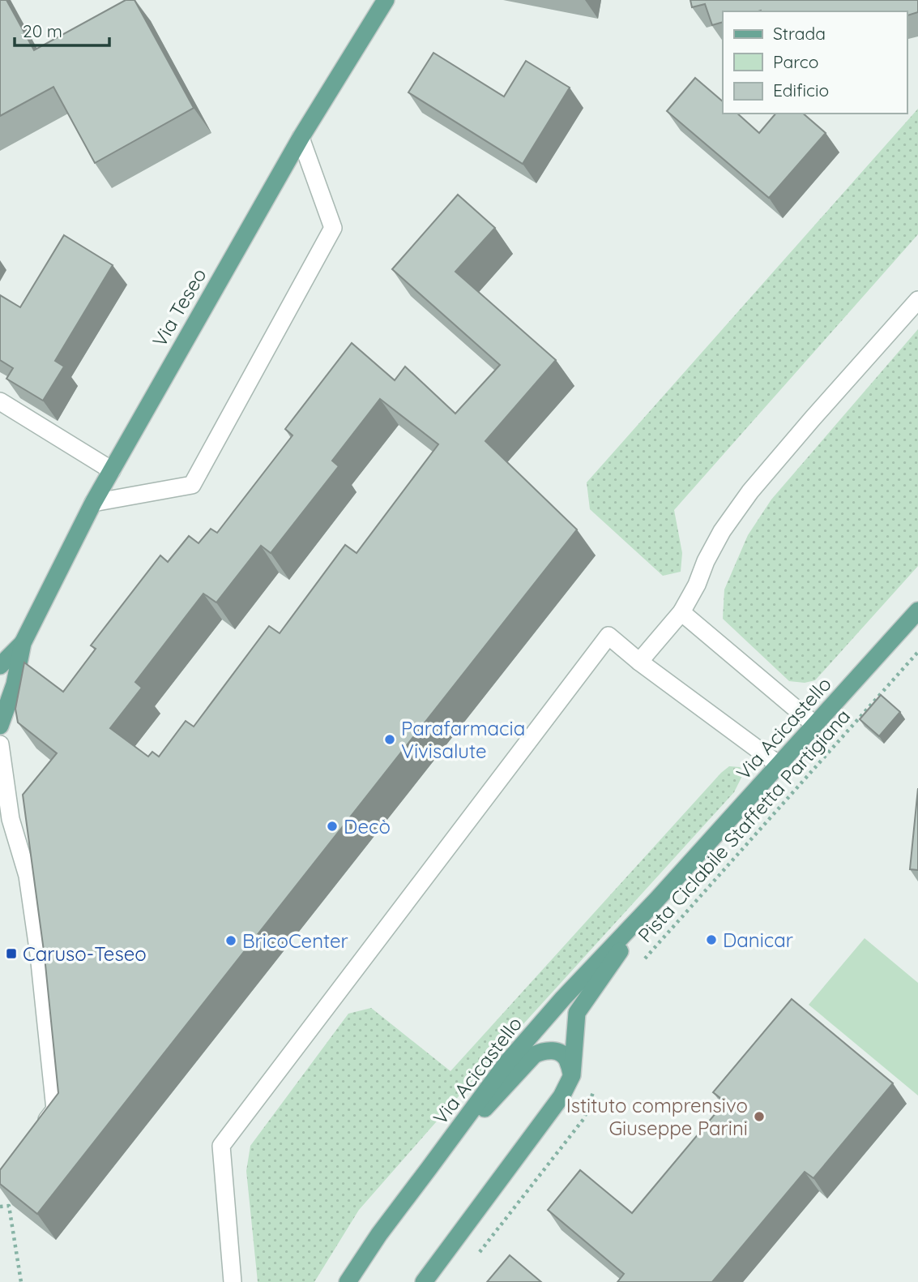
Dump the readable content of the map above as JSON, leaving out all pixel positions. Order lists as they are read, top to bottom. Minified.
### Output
{"streets":{"main road":["Via Teseo","Via Acicastello"],"path":["Pista Ciclabile Staffetta Partigiana"]},"places":{"other":["Parafarmacia Vivisalute","Decò","Danicar","BricoCenter","Istituto comprensivo Giuseppe Parini"],"transit":["Caruso-Teseo"]},"legend":["Strada","Parco","Edificio"],"scale_bar":"20 m"}
